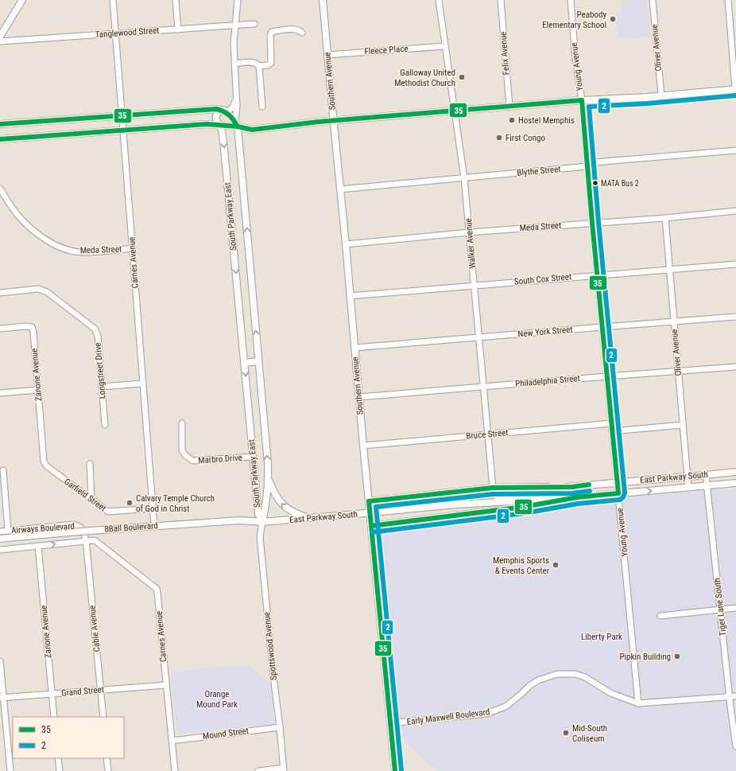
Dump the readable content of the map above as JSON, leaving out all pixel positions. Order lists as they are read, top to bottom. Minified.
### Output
{"streets":{"main road":["Southern Avenue","South Parkway East","East Parkway South","8Ball Boulevard"],"street":["Tanglewood Street","Oliver Avenue","Fleece Place","Felix Avenue","Young Avenue","Blythe Street","Meda Street","Walker Avenue","Carnes Avenue","South Cox Street","New York Street","Longstreet Drive","Zanone Avenue","Philadelphia Street","Bruce Street","Marbro Drive","Garfield Street","Airways Boulevard","Tiger Lane South","Cable Avenue","Spottswood Avenue","Grand Street","Early Maxwell Boulevard","Mound Street"]},"crossings":[["Tanglewood Street","Carnes Avenue"],["Oliver Avenue","Meda Street"],["Oliver Avenue","South Cox Street"],["Oliver Avenue","New York Street"],["Oliver Avenue","Philadelphia Street"],["Oliver Avenue","East Parkway South"],["Fleece Place","Southern Avenue"],["Fleece Place","Walker Avenue"],["Young Avenue","Blythe Street"],["Young Avenue","Meda Street"],["Young Avenue","South Cox Street"],["Young Avenue","New York Street"],["Young Avenue","Philadelphia Street"],["Young Avenue","Bruce Street"],["Young Avenue","East Parkway South"],["Young Avenue","Early Maxwell Boulevard"],["Southern Avenue","Blythe Street"],["Southern Avenue","Meda Street"],["Southern Avenue","South Cox Street"],["Southern Avenue","New York Street"],["Southern Avenue","Philadelphia Street"],["Southern Avenue","Bruce Street"],["Southern Avenue","Early Maxwell Boulevard"],["Blythe Street","Walker Avenue"],["South Parkway East","Marbro Drive"],["South Parkway East","East Parkway South"],["South Parkway East","8Ball Boulevard"],["South Parkway East","Spottswood Avenue"],["Meda Street","Walker Avenue"],["Meda Street","Carnes Avenue"],["Walker Avenue","South Cox Street"],["Walker Avenue","New York Street"],["Walker Avenue","Philadelphia Street"],["Walker Avenue","Bruce Street"],["Carnes Avenue","Garfield Street"],["Carnes Avenue","8Ball Boulevard"],["Carnes Avenue","Airways Boulevard"],["Carnes Avenue","Cable Avenue"],["Carnes Avenue","Grand Street"],["Carnes Avenue","Mound Street"],["Zanone Avenue","Garfield Street"],["Zanone Avenue","Airways Boulevard"],["Zanone Avenue","Grand Street"],["East Parkway South","8Ball Boulevard"],["East Parkway South","Tiger Lane South"],["East Parkway South","Spottswood Avenue"],["8Ball Boulevard","Spottswood Avenue"],["Airways Boulevard","Cable Avenue"],["Tiger Lane South","Early Maxwell Boulevard"],["Cable Avenue","Grand Street"],["Spottswood Avenue","Mound Street"]],"parks":["Liberty Park","Orange Mound Park"],"places":["Peabody Elementary School","Galloway United Methodist Church","Hostel Memphis","First Congo","MATA Bus 2","Calvary Temple Church of God in Christ","Memphis Sports & Events Center","Pipkin Building","Mid-South Coliseum"],"lines":["transit line 2","transit line 35"],"legend":["35","2"]}
